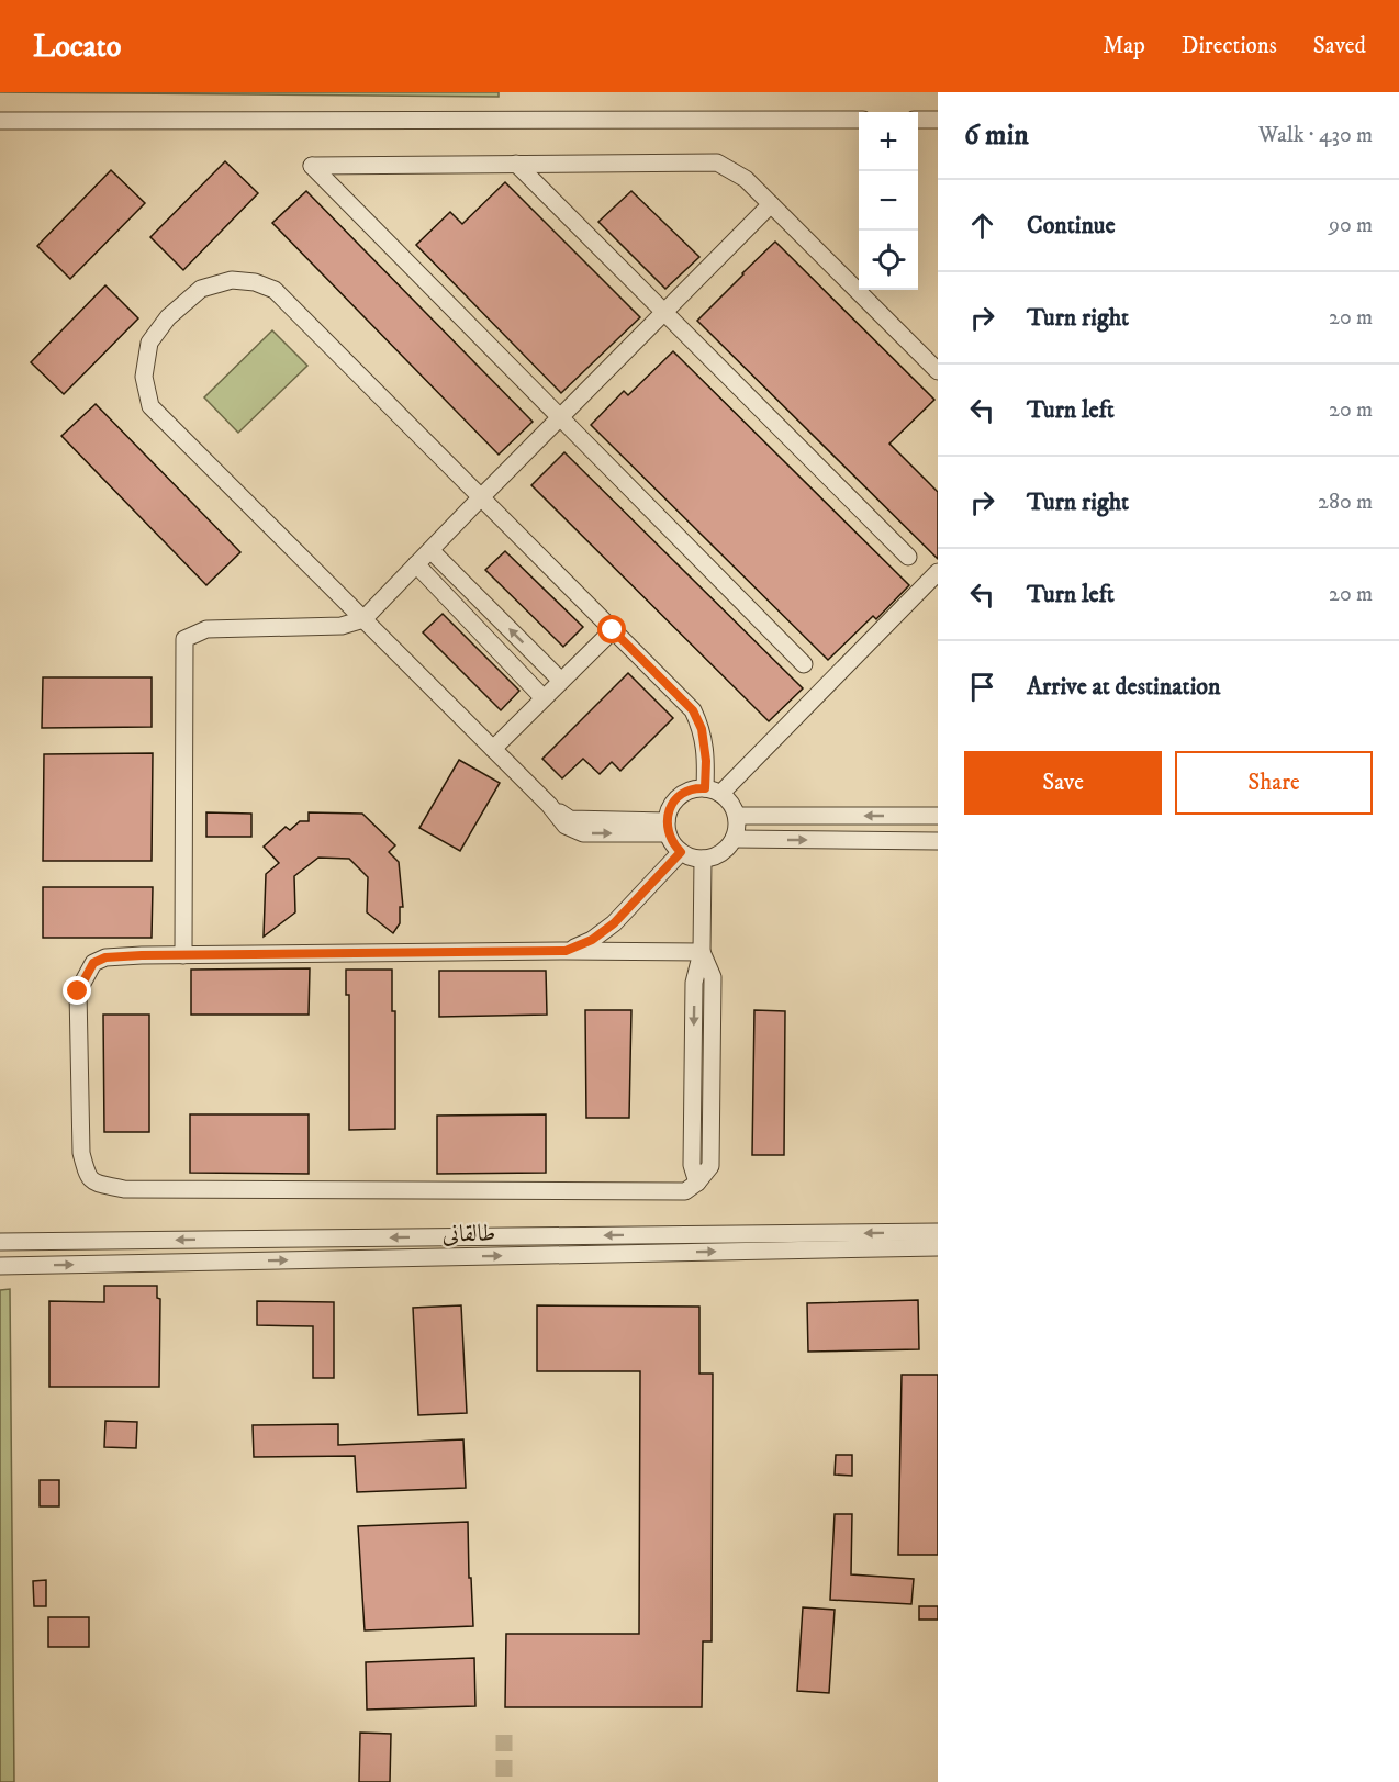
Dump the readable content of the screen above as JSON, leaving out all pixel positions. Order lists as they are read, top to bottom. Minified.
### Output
{"streets":{"street":["طالقانی"]},"page":{"header":"Locato","nav":["Map","Directions","Saved"],"heading":["6 min","Walk · 430 m"],"map_buttons":["+","−"],"list":[["Continue","90 m"],["Turn right","20 m"],["Turn left","20 m"],["Turn right","280 m"],["Turn left","20 m"],"Arrive at destination"],"buttons":["Save","Share"]}}
